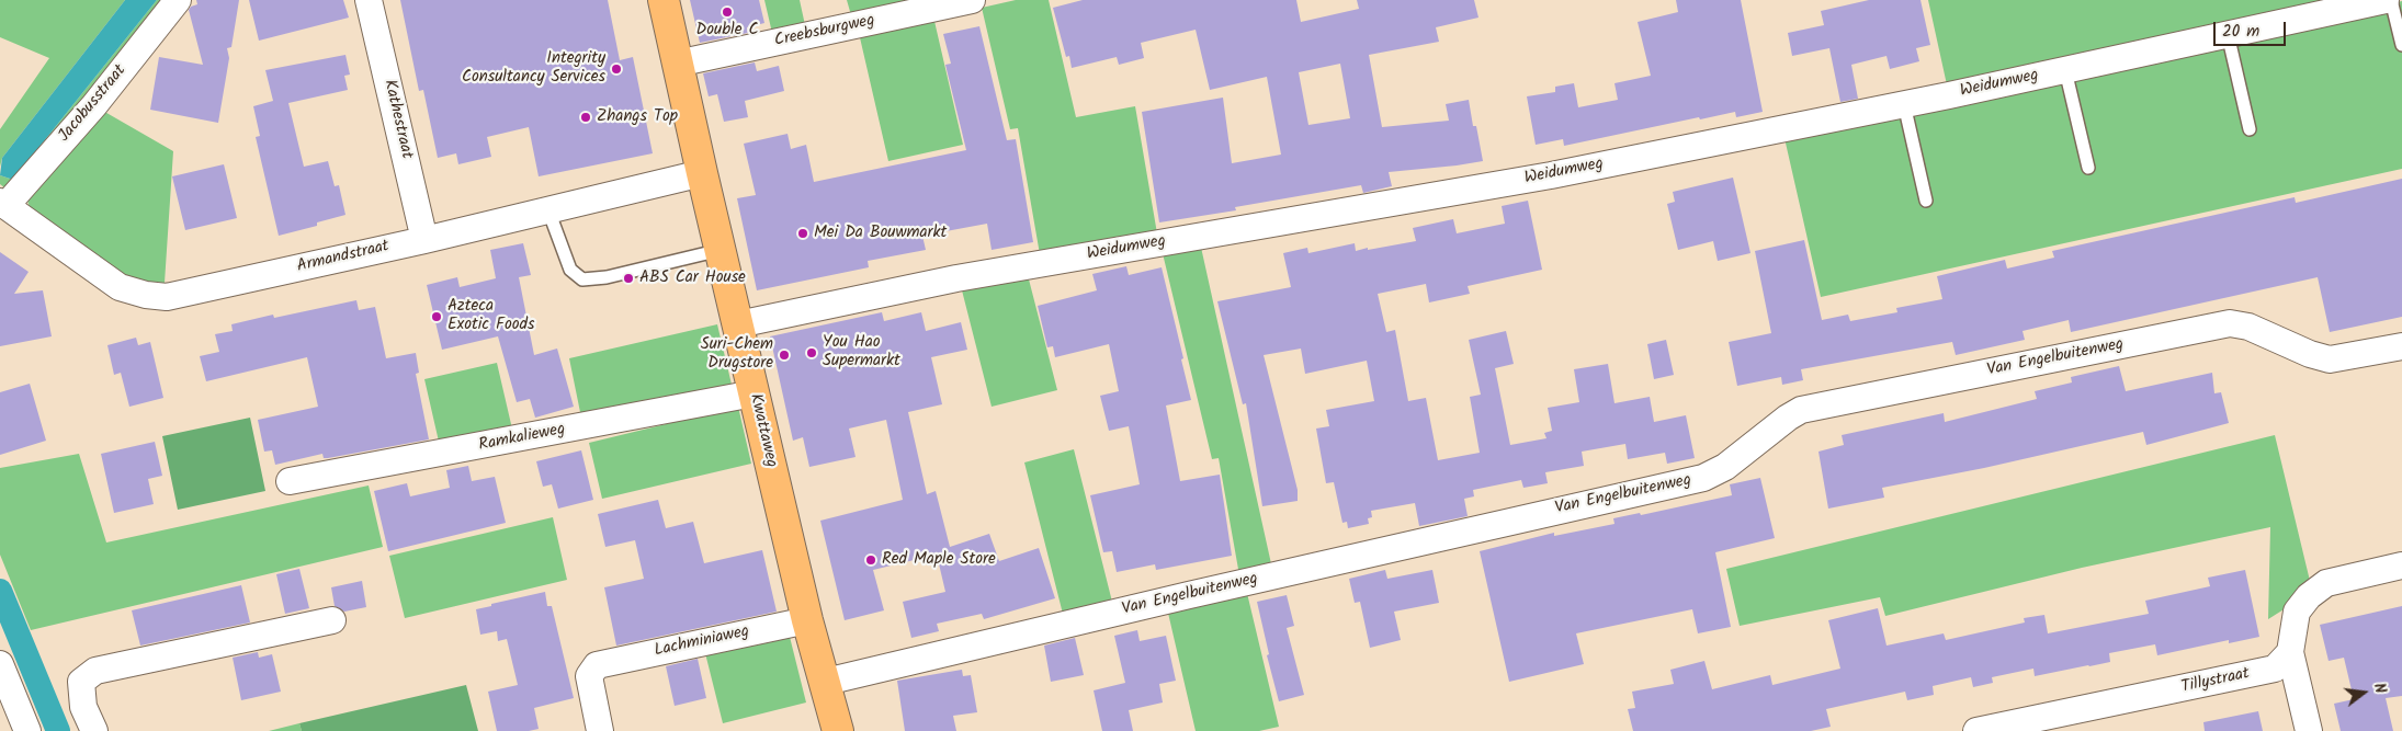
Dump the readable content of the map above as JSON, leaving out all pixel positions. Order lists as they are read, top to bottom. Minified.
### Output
{"streets":{"main road":["Kwattaweg"],"street":["Creebsburgweg","Weidumweg","Jacobusstraat","Kathestraat","Armandstraat","Van Engelbuitenweg","Ramkalieweg","Lachminiaweg","Tillystraat"]},"crossings":[["Creebsburgweg","Kwattaweg"],["Weidumweg","Kwattaweg"],["Jacobusstraat","Armandstraat"],["Kathestraat","Armandstraat"],["Armandstraat","Kwattaweg"],["Van Engelbuitenweg","Kwattaweg"],["Kwattaweg","Ramkalieweg"],["Kwattaweg","Lachminiaweg"]],"places":["Double C","Integrity Consultancy Services","Zhangs Top","Mei Da Bouwmarkt","ABS Car House","Azteca Exotic Foods","You Hao Supermarkt","Suri-Chem Drugstore","Red Maple Store"],"scale_bar":"20 m","north":"right"}
